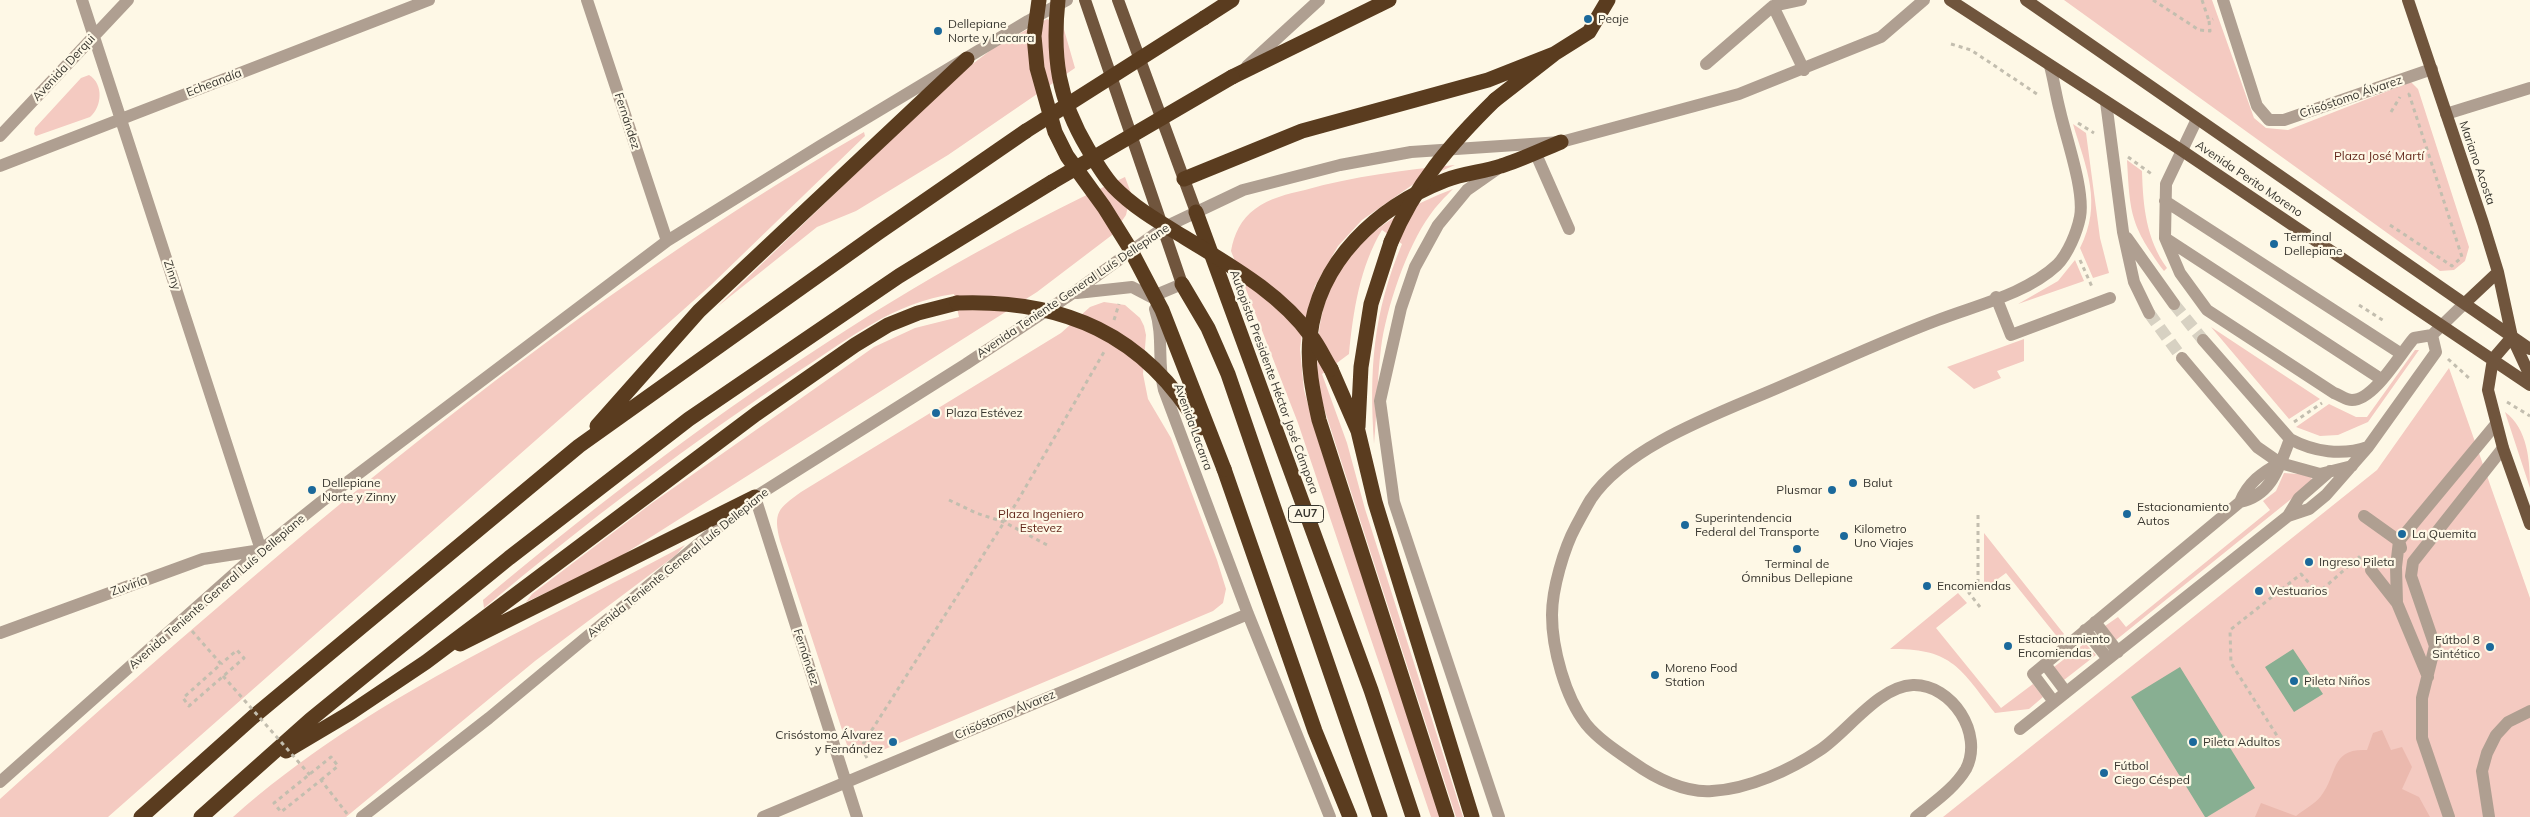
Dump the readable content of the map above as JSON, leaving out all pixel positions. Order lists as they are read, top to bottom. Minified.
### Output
{"streets":{"highway":["Autopista Presidente Héctor José Cámpora","AU7"],"main road":["Mariano Acosta","Avenida Perito Moreno"],"street":["Avenida Derqui","Echeandía","Crisóstomo Álvarez","Fernández","Zinny","Avenida Teniente General Luís Dellepiane","Avenida Lacarra","Zuviría"]},"crossings":[["Avenida Derqui","Zinny"],["Echeandía","Zinny"],["Crisóstomo Álvarez","Fernández"],["Crisóstomo Álvarez","Mariano Acosta"],["Crisóstomo Álvarez","Avenida Lacarra"],["Fernández","Avenida Teniente General Luís Dellepiane"],["Mariano Acosta","Avenida Perito Moreno"],["Zinny","Avenida Teniente General Luís Dellepiane"],["Zinny","Zuviría"],["Avenida Teniente General Luís Dellepiane","Autopista Presidente Héctor José Cámpora"],["Avenida Teniente General Luís Dellepiane","Zuviría"]],"parks":["Plaza José Martí","Plaza Ingeniero Estevez"],"places":["Peaje","Dellepiane Norte y Lacarra","Terminal Dellepiane","Plaza Estévez","Balut","Dellepiane Norte y Zinny","Plusmar","Estacionamiento Autos","Superintendencia Federal del Transporte","La Quemita","Kilometro Uno Viajes","Terminal de Ómnibus Dellepiane","Ingreso Pileta","Encomiendas","Vestuarios","Estacionamiento Encomiendas","Fútbol 8 Sintético","Moreno Food Station","Pileta Niños","Crisóstomo Álvarez y Fernández","Pileta Adultos","Fútbol Ciego Césped"]}
